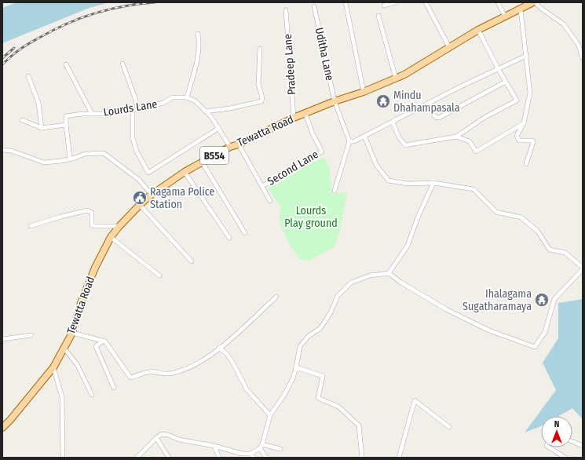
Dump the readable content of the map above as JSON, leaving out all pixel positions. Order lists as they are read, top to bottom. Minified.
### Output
{"streets":{"main road":["Tewatta Road","B554"],"street":["Uditha Lane","Pradeep Lane","Lourds Lane","Second Lane"]},"crossings":[["Uditha Lane","Tewatta Road"],["Pradeep Lane","Tewatta Road"],["Tewatta Road","Second Lane"]],"parks":["Lourds Play ground"],"places":{"temple":["Mindu Dhahampasala","Ihalagama Sugatharamaya"],"public building":["Ragama Police Station"]},"north":"top"}
